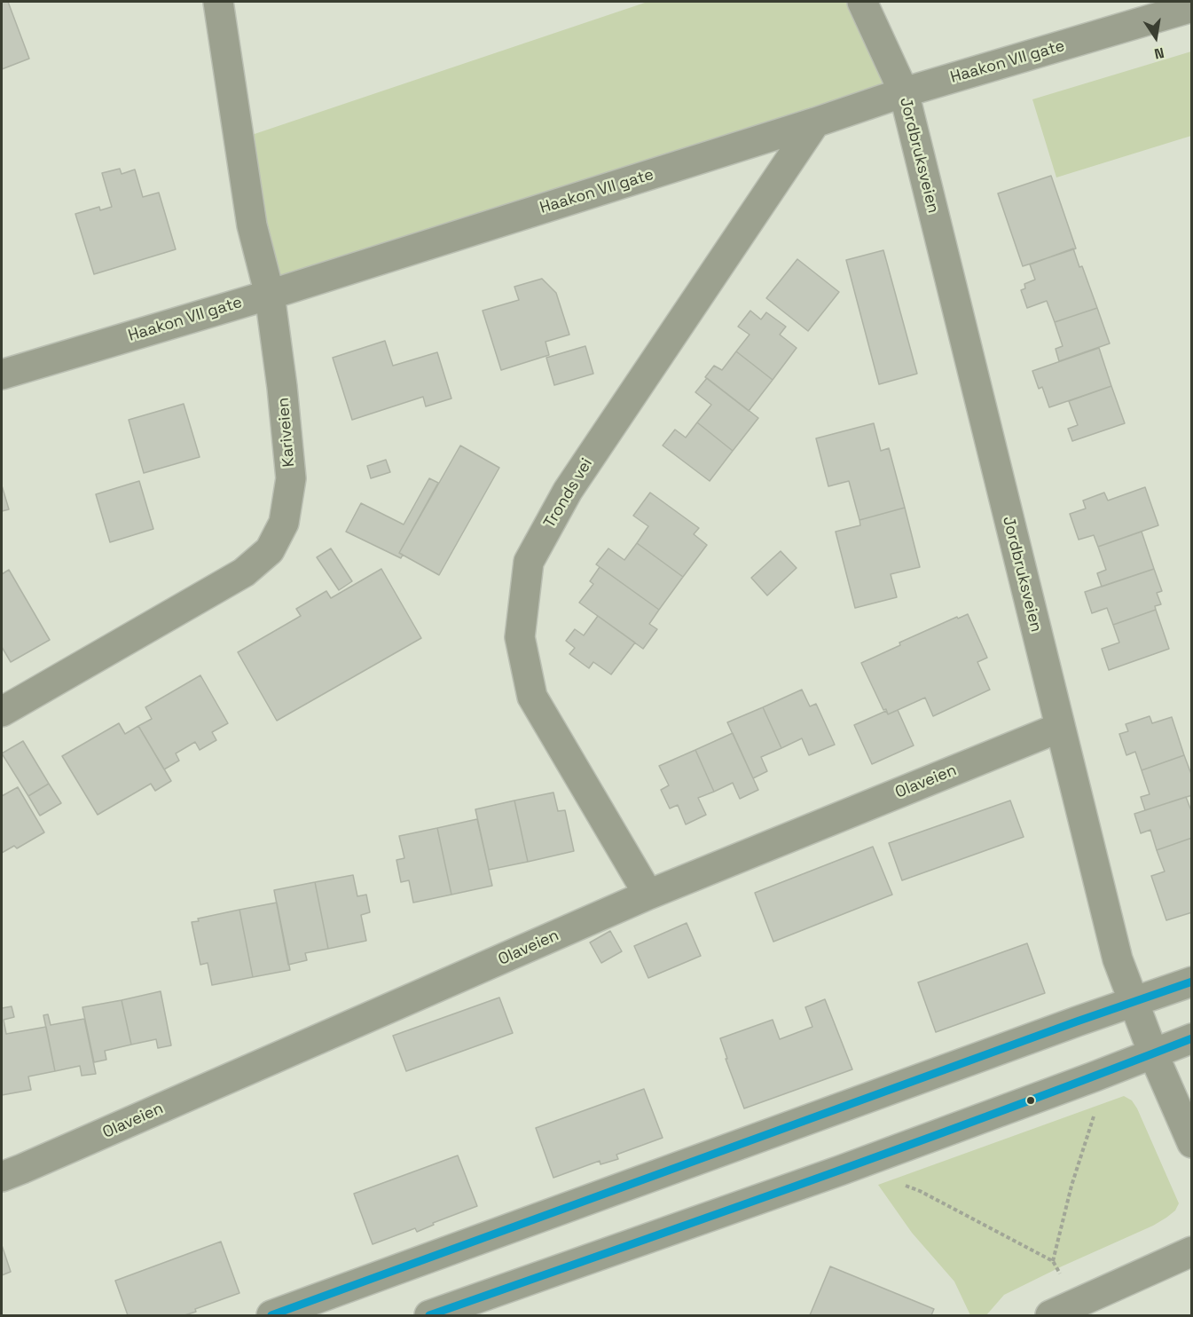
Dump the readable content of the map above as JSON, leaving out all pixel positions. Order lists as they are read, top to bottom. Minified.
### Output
{"streets":{"street":["Haakon VII gate","Jordbruksveien","Kariveien","Tronds vei","Olaveien"]},"crossings":[["Haakon VII gate","Jordbruksveien"],["Haakon VII gate","Kariveien"],["Haakon VII gate","Tronds vei"],["Jordbruksveien","Olaveien"],["Tronds vei","Olaveien"]],"north":"bottom"}
